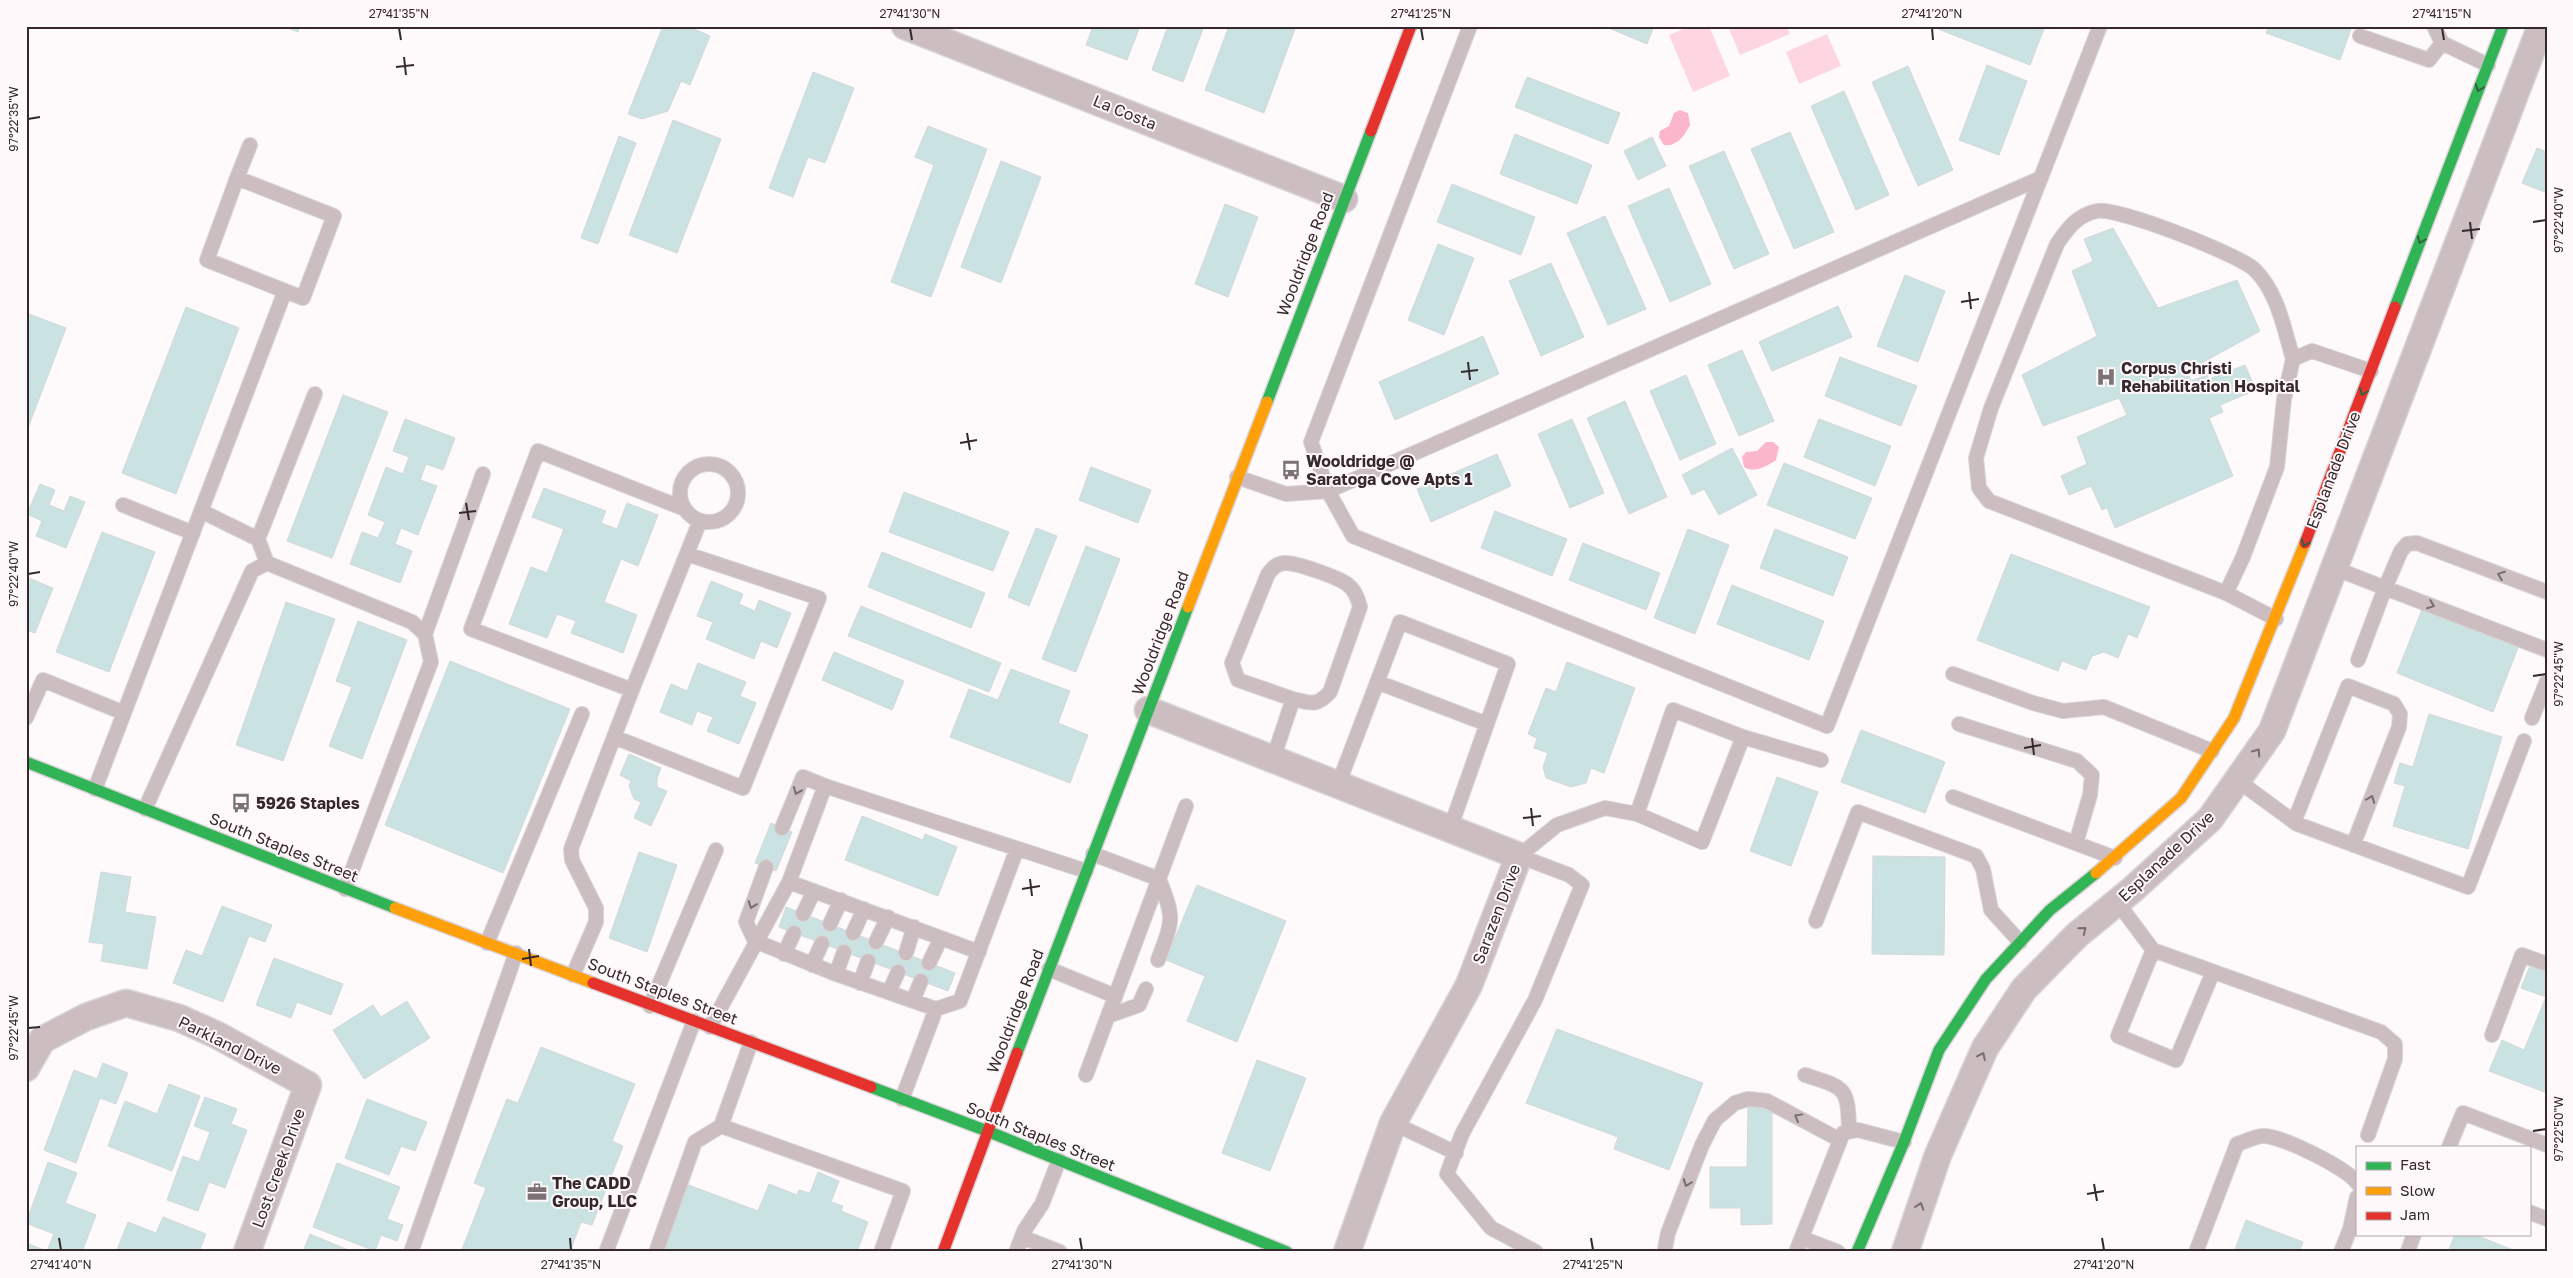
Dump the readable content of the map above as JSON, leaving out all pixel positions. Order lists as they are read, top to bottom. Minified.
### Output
{"streets":{"main road":["Wooldridge Road","Esplanade Drive","South Staples Street"],"street":["La Costa","Sarazen Drive","Parkland Drive","Lost Creek Drive"]},"crossings":[["La Costa","Wooldridge Road"],["Wooldridge Road","South Staples Street"],["Wooldridge Road","Sarazen Drive"],["Parkland Drive","Lost Creek Drive"]],"places":{"hospital":["Corpus Christi Rehabilitation Hospital"],"bus stop":["Wooldridge @ Saratoga Cove Apts 1","5926 Staples"],"office":["The CADD Group, LLC"]},"legend":["Fast","Slow","Jam"],"coordinates":["27°41'35\"N","27°41'30\"N","27°41'25\"N","27°41'20\"N","27°41'15\"N","97°22'35\"W","97°22'40\"W","97°22'45\"W","97°22'50\"W","27°41'40\"N"]}
